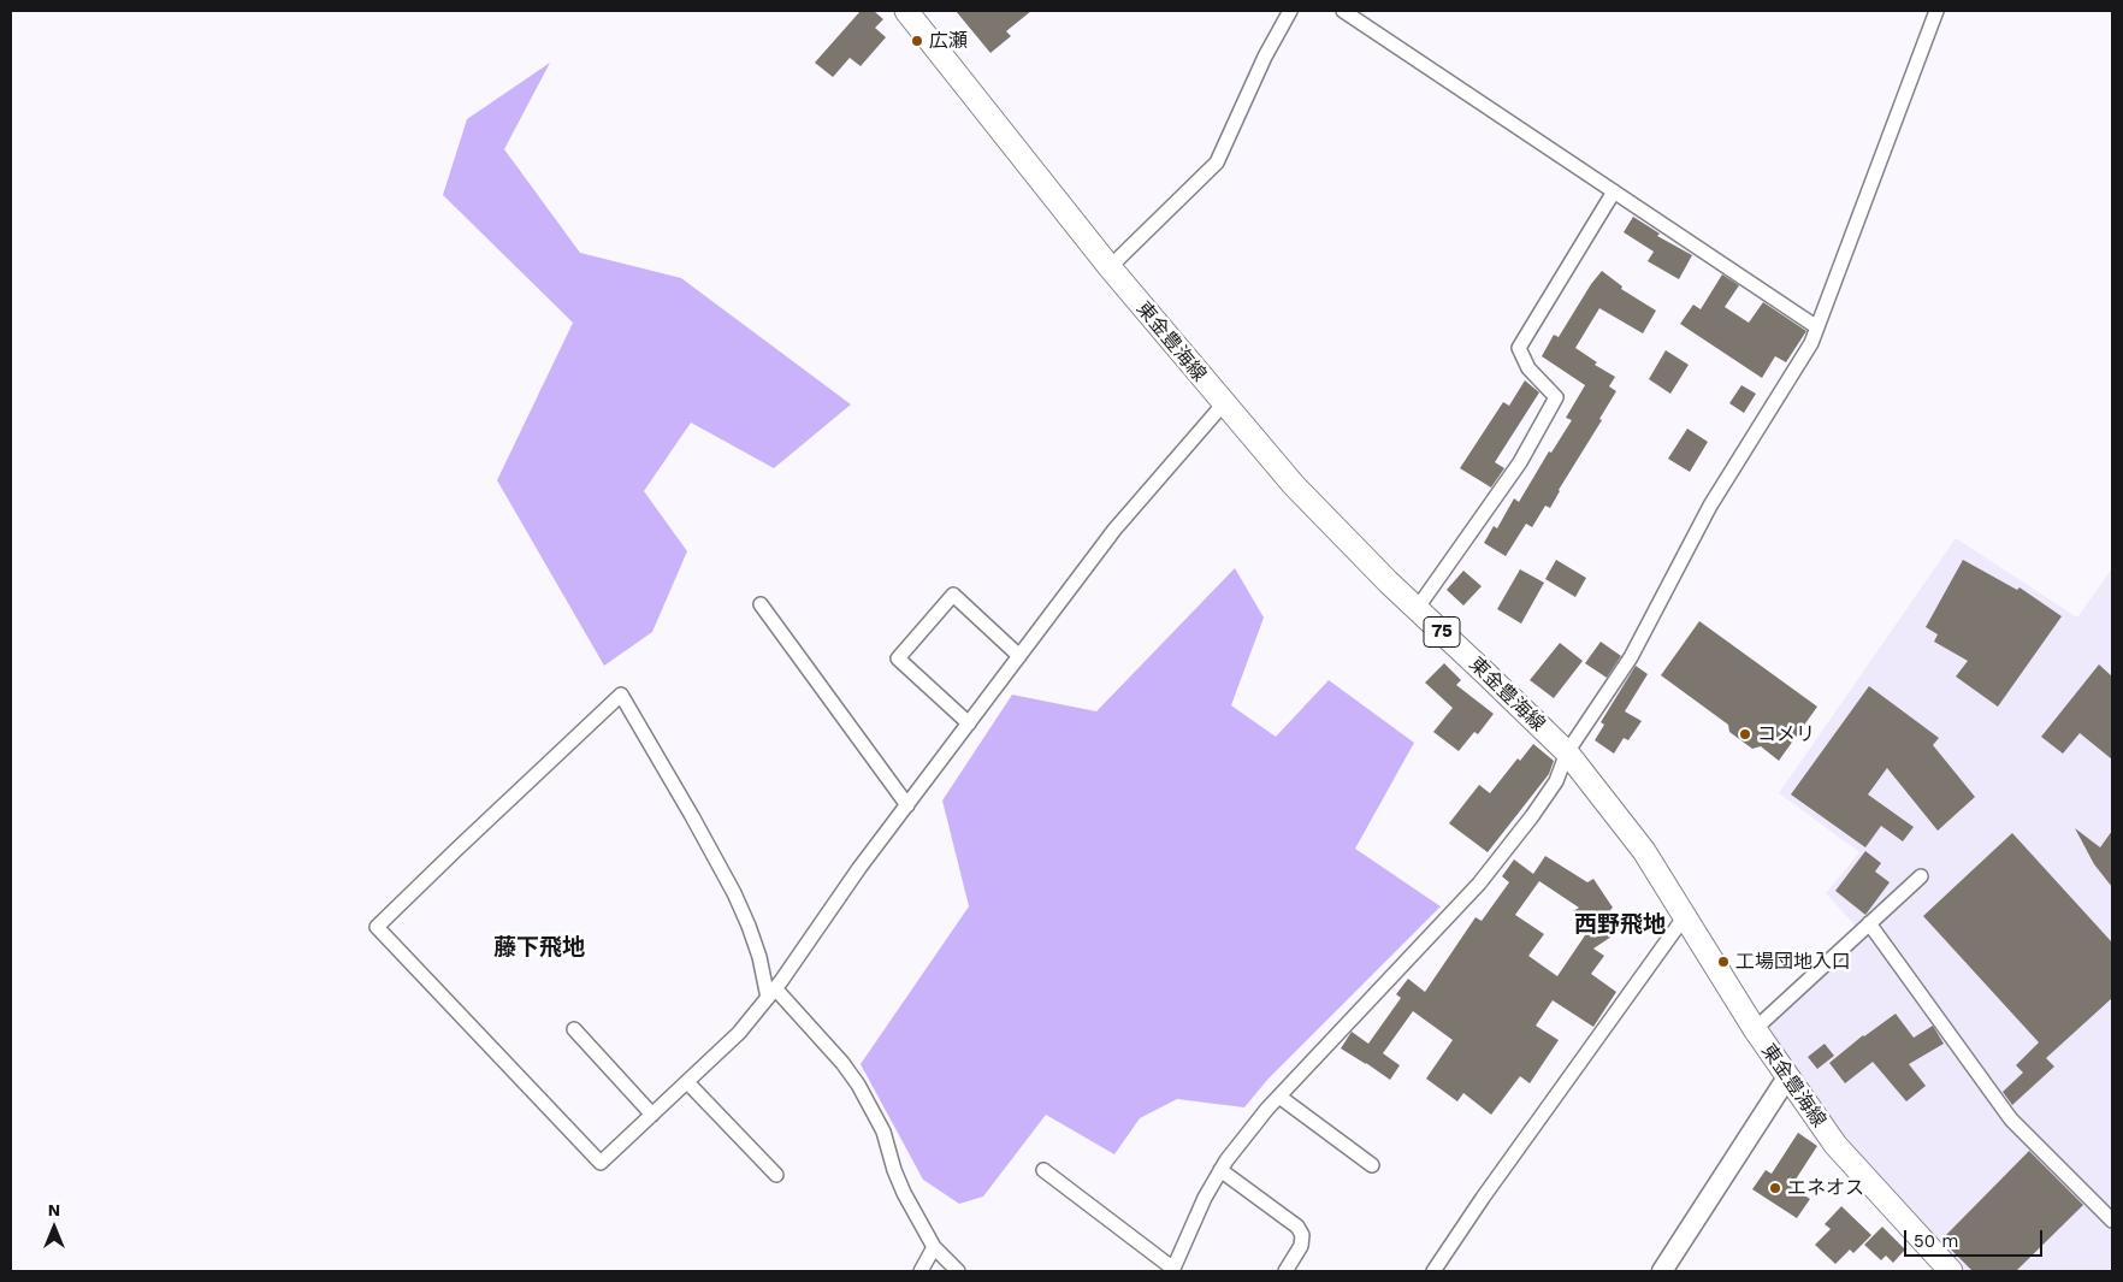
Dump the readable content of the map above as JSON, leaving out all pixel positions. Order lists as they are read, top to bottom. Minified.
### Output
{"streets":{"main road":["東金豊海線","75"]},"districts":["西野飛地","藤下飛地"],"places":["広瀬","コメリ","工場団地入口","エネオス"],"scale_bar":"50 m","north":"top"}
